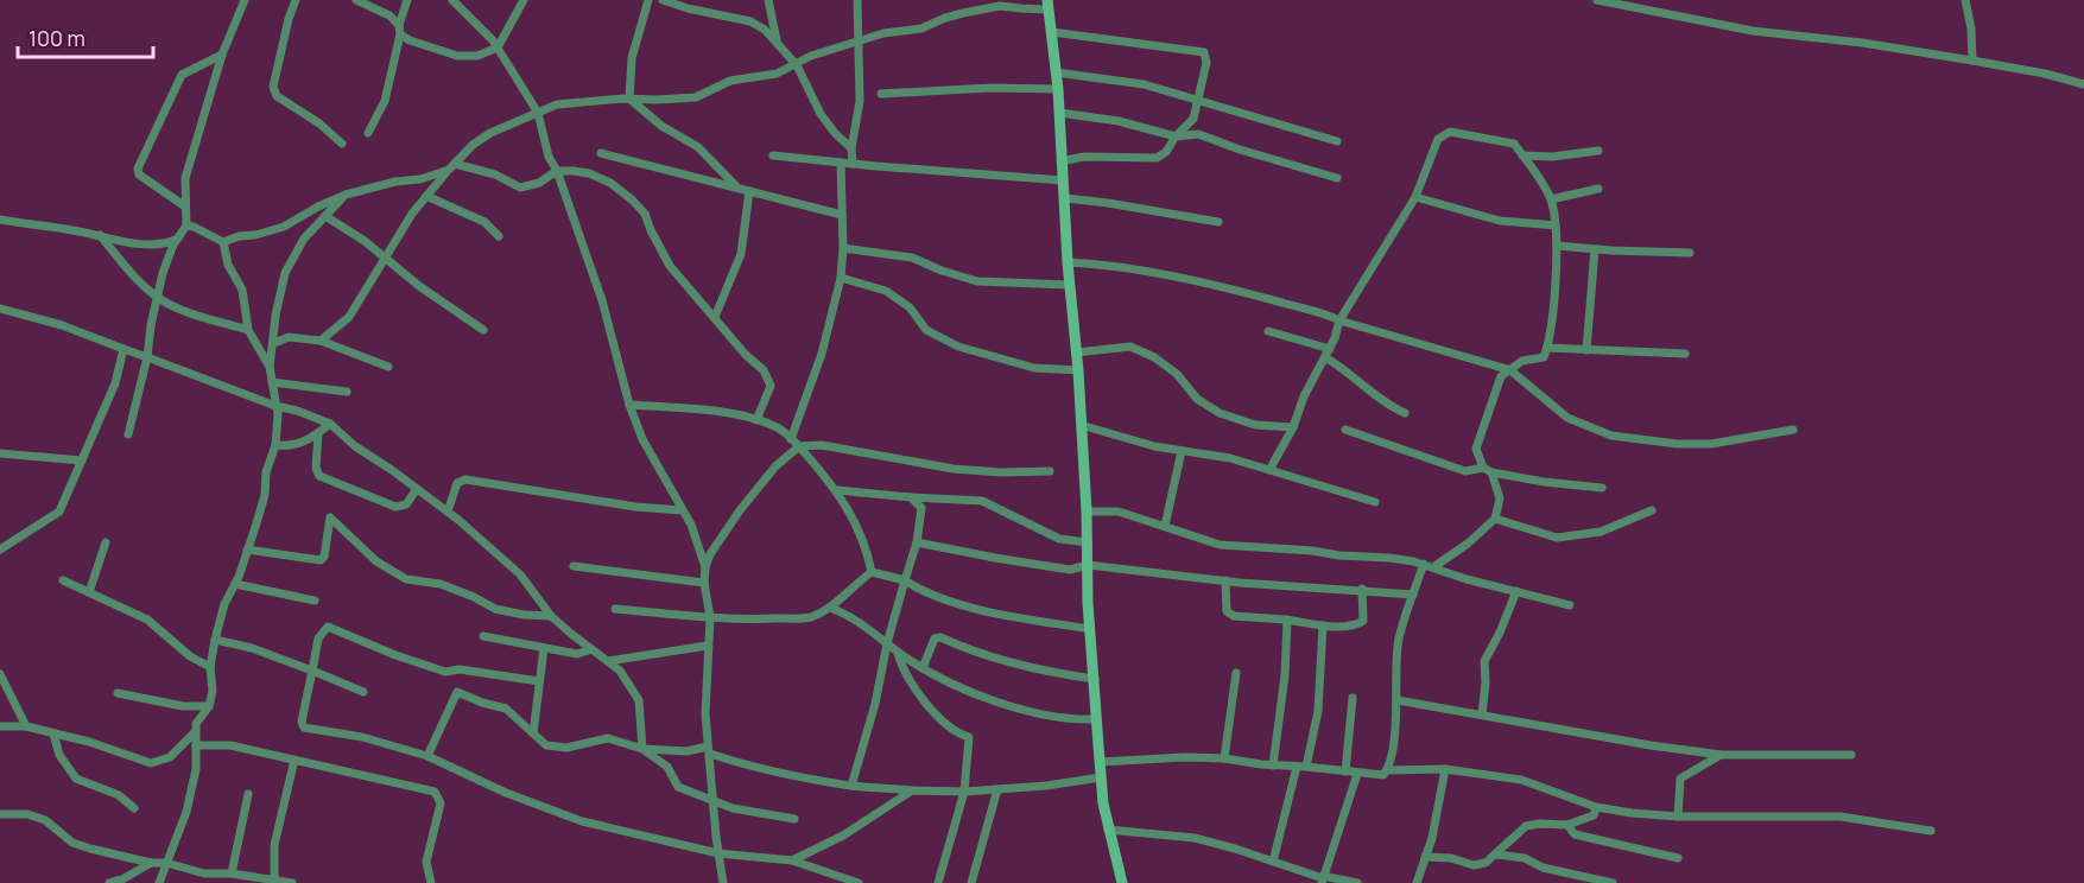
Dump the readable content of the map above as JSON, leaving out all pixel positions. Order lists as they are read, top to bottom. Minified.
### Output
{"scale_bar":"100 m"}
